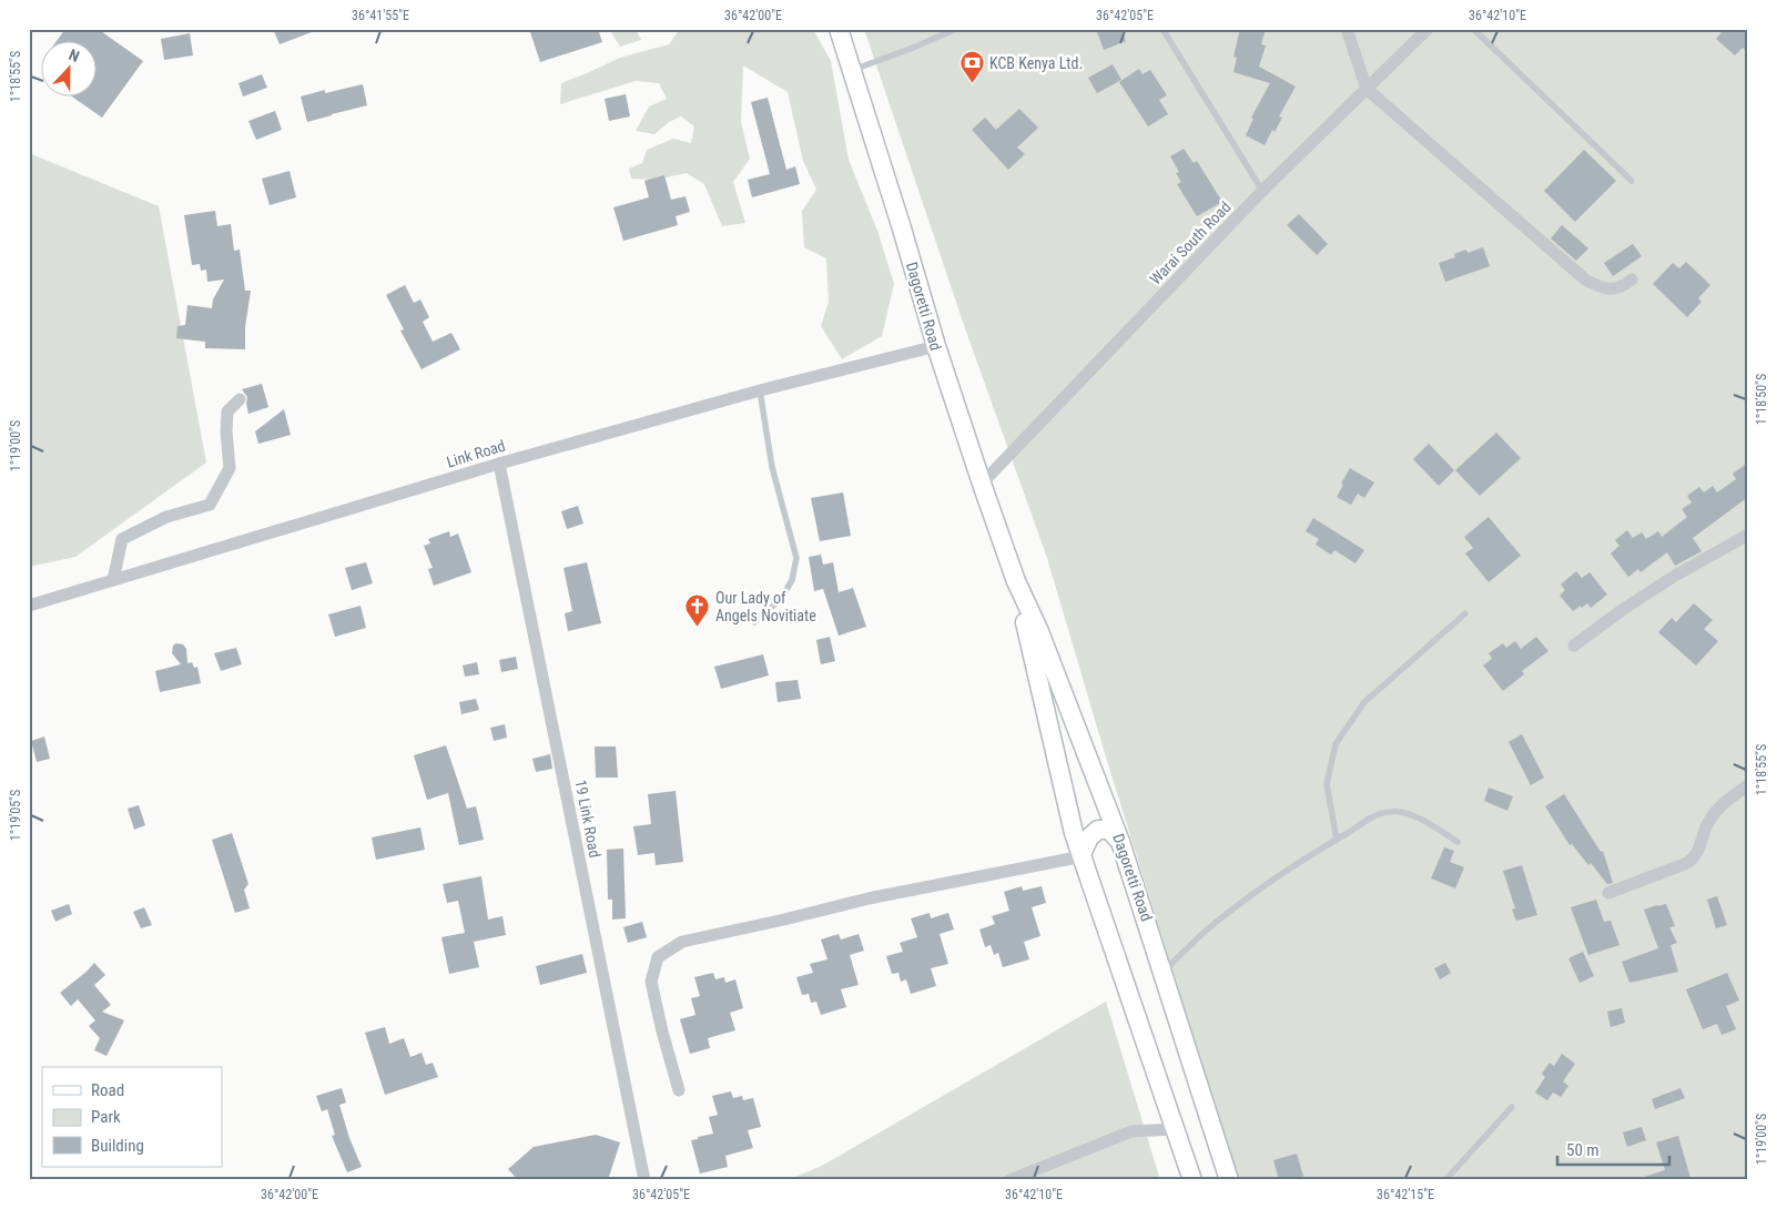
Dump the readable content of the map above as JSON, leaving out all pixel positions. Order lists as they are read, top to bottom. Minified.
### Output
{"streets":{"main road":["Dagoretti Road"],"street":["Warai South Road","Link Road","19 Link Road"]},"crossings":[["Warai South Road","Dagoretti Road"],["Dagoretti Road","Link Road"],["Link Road","19 Link Road"]],"places":{"bank":["KCB Kenya Ltd."],"church":["Our Lady of Angels Novitiate"]},"legend":["Road","Park","Building"],"scale_bar":"50 m","north":"top","coordinates":["36°41'55\"E","36°42'00\"E","36°42'05\"E","36°42'10\"E","1°18'55\"S","1°18'50\"S","1°19'00\"S","1°19'05\"S","36°42'15\"E"]}
